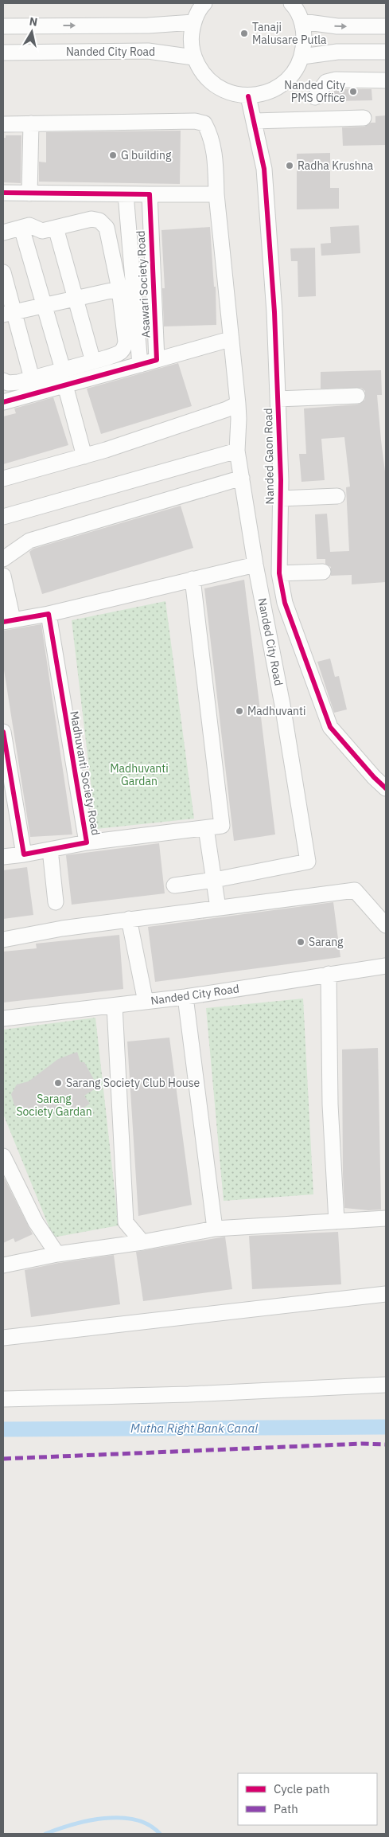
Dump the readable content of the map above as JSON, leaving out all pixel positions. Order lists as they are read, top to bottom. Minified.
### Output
{"streets":{"street":["Nanded City Road","Asawari Society Road","Nanded Gaon Road","Madhuvanti Society Road"]},"water":["Mutha Right Bank Canal"],"parks":["Madhuvanti Gardan","Sarang Society Gardan"],"places":["Tanaji Malusare Putla","Nanded City PMS Office","G building","Radha Krushna","Madhuvanti","Sarang","Sarang Society Club House"],"legend":["Cycle path","Path"],"north":"top"}
